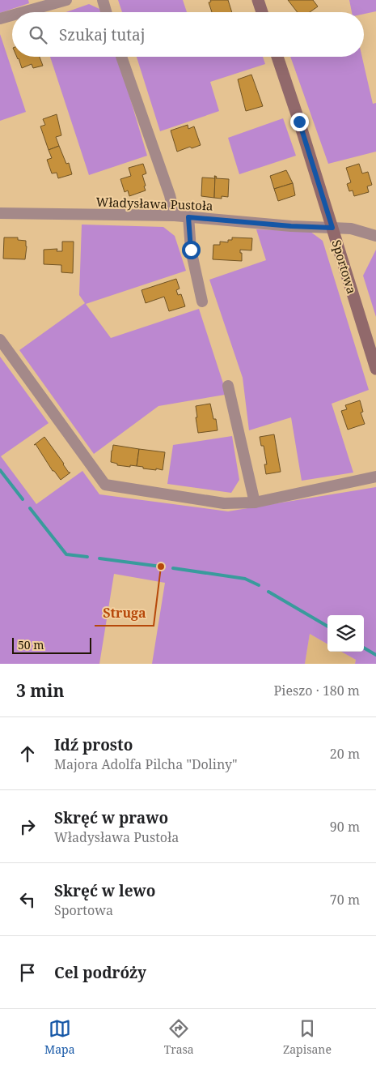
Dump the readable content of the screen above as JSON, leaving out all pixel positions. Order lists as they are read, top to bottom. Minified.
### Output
{"streets":{"street":["Władysława Pustoła","Sportowa"]},"crossings":[["Władysława Pustoła","Sportowa"]],"places":["Struga"],"scale_bar":"50 m","page":{"search":"Szukaj tutaj","scale":"50 m","heading":["3 min","Pieszo · 180 m"],"list":[["Idź prosto","Majora Adolfa Pilcha \"Doliny\"","20 m"],["Skręć w prawo","Władysława Pustoła","90 m"],["Skręć w lewo","Sportowa","70 m"],"Cel podróży"],"nav":["Mapa","Trasa","Zapisane"]}}
